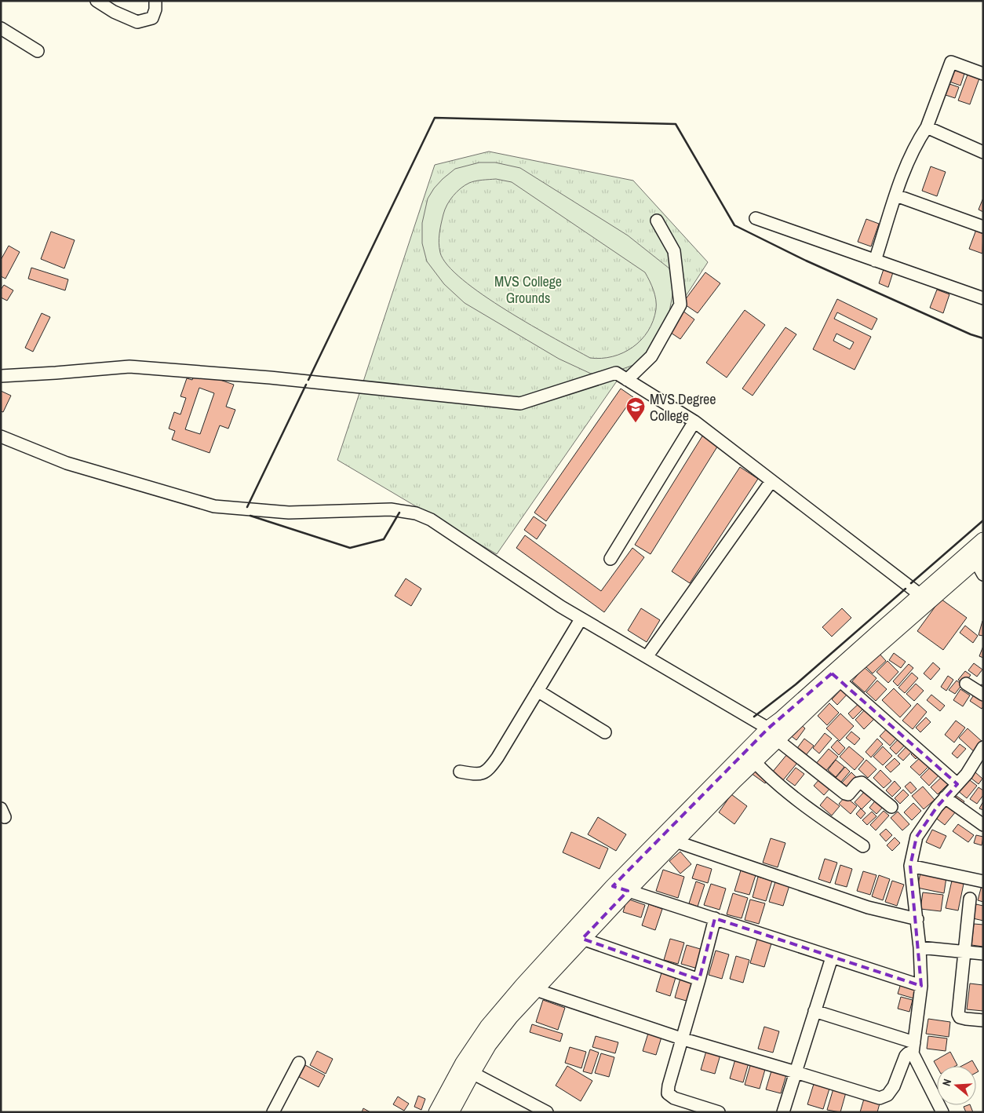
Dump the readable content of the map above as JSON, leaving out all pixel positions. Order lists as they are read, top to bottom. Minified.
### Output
{"parks":["MVS College Grounds"],"places":{"school or university":["MVS Degree College"]},"north":"left"}
